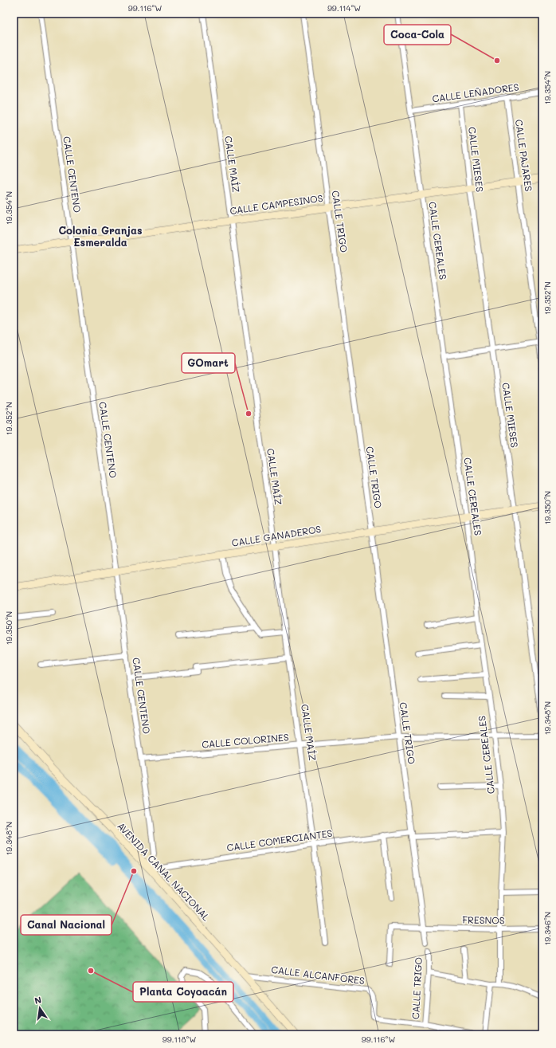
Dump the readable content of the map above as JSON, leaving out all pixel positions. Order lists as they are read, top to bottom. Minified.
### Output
{"streets":{"street":["CALLE LEÑADORES","CALLE PAJARES","CALLE MIESES","CALLE MAÍZ","CALLE CENTENO","CALLE CAMPESINOS","CALLE TRIGO","CALLE CEREALES","CALLE GANADEROS","CALLE COLORINES","CALLE COMERCIANTES","AVENIDA CANAL NACIONAL","FRESNOS","CALLE ALCANFORES"]},"crossings":[["CALLE LEÑADORES","CALLE PAJARES"],["CALLE LEÑADORES","CALLE MIESES"],["CALLE LEÑADORES","CALLE CEREALES"],["CALLE PAJARES","CALLE CAMPESINOS"],["CALLE MIESES","CALLE CAMPESINOS"],["CALLE MIESES","CALLE GANADEROS"],["CALLE MAÍZ","CALLE CAMPESINOS"],["CALLE MAÍZ","CALLE GANADEROS"],["CALLE MAÍZ","CALLE COLORINES"],["CALLE MAÍZ","CALLE COMERCIANTES"],["CALLE CENTENO","CALLE CAMPESINOS"],["CALLE CENTENO","CALLE GANADEROS"],["CALLE CENTENO","CALLE COLORINES"],["CALLE CENTENO","CALLE COMERCIANTES"],["CALLE CENTENO","AVENIDA CANAL NACIONAL"],["CALLE CAMPESINOS","CALLE TRIGO"],["CALLE CAMPESINOS","CALLE CEREALES"],["CALLE TRIGO","CALLE GANADEROS"],["CALLE TRIGO","CALLE COLORINES"],["CALLE TRIGO","CALLE COMERCIANTES"],["CALLE TRIGO","FRESNOS"],["CALLE TRIGO","CALLE ALCANFORES"],["CALLE CEREALES","CALLE GANADEROS"],["CALLE CEREALES","CALLE COLORINES"],["CALLE CEREALES","CALLE COMERCIANTES"],["CALLE CEREALES","FRESNOS"],["CALLE COMERCIANTES","AVENIDA CANAL NACIONAL"],["AVENIDA CANAL NACIONAL","CALLE ALCANFORES"]],"districts":["Colonia Granjas Esmeralda"],"places":["Coca-Cola","GOmart","Canal Nacional","Planta Coyoacán"],"north":"top","coordinates":["99.116°W","99.114°W","19.354°N","19.352°N","19.350°N","19.348°N","19.346°N","99.118°W"]}
